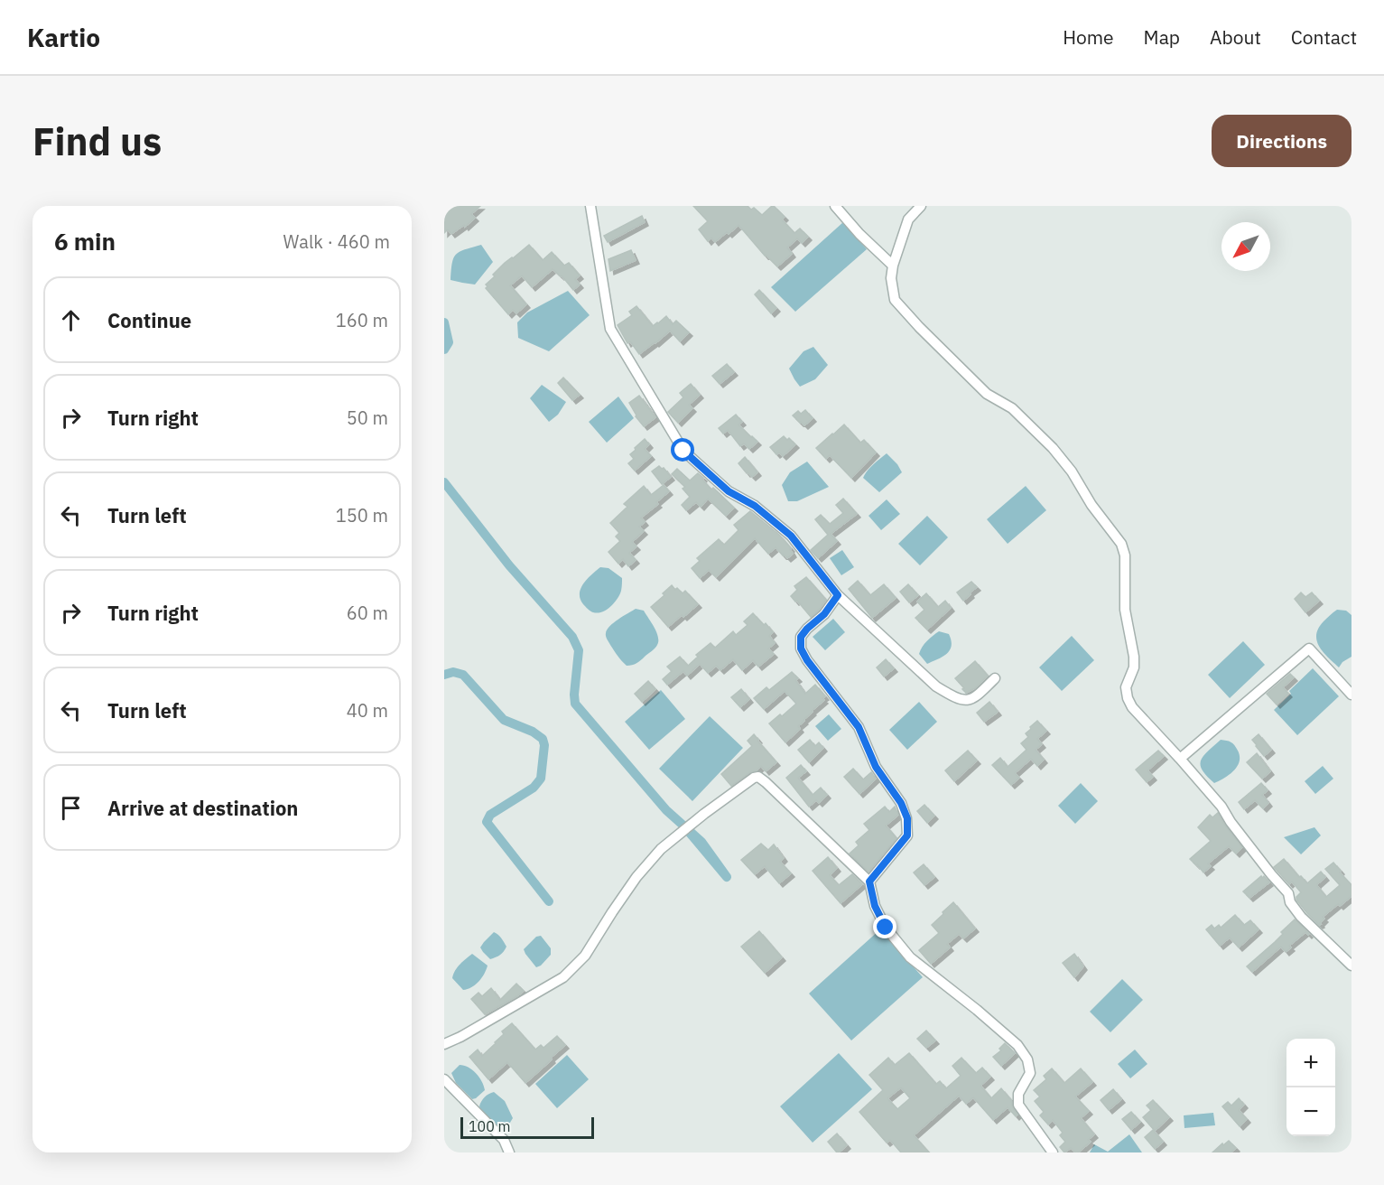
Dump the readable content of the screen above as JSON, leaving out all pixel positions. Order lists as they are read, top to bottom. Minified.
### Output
{"scale_bar":"100 m","north":"bottom left","page":{"header":"Kartio","nav":["Home","Map","About","Contact"],"buttons":"Directions","title":"Find us","heading":["6 min","Walk · 460 m"],"list":[["Continue","160 m"],["Turn right","50 m"],["Turn left","150 m"],["Turn right","60 m"],["Turn left","40 m"],"Arrive at destination"],"map_buttons":["+","−"],"scale":"100 m"}}
